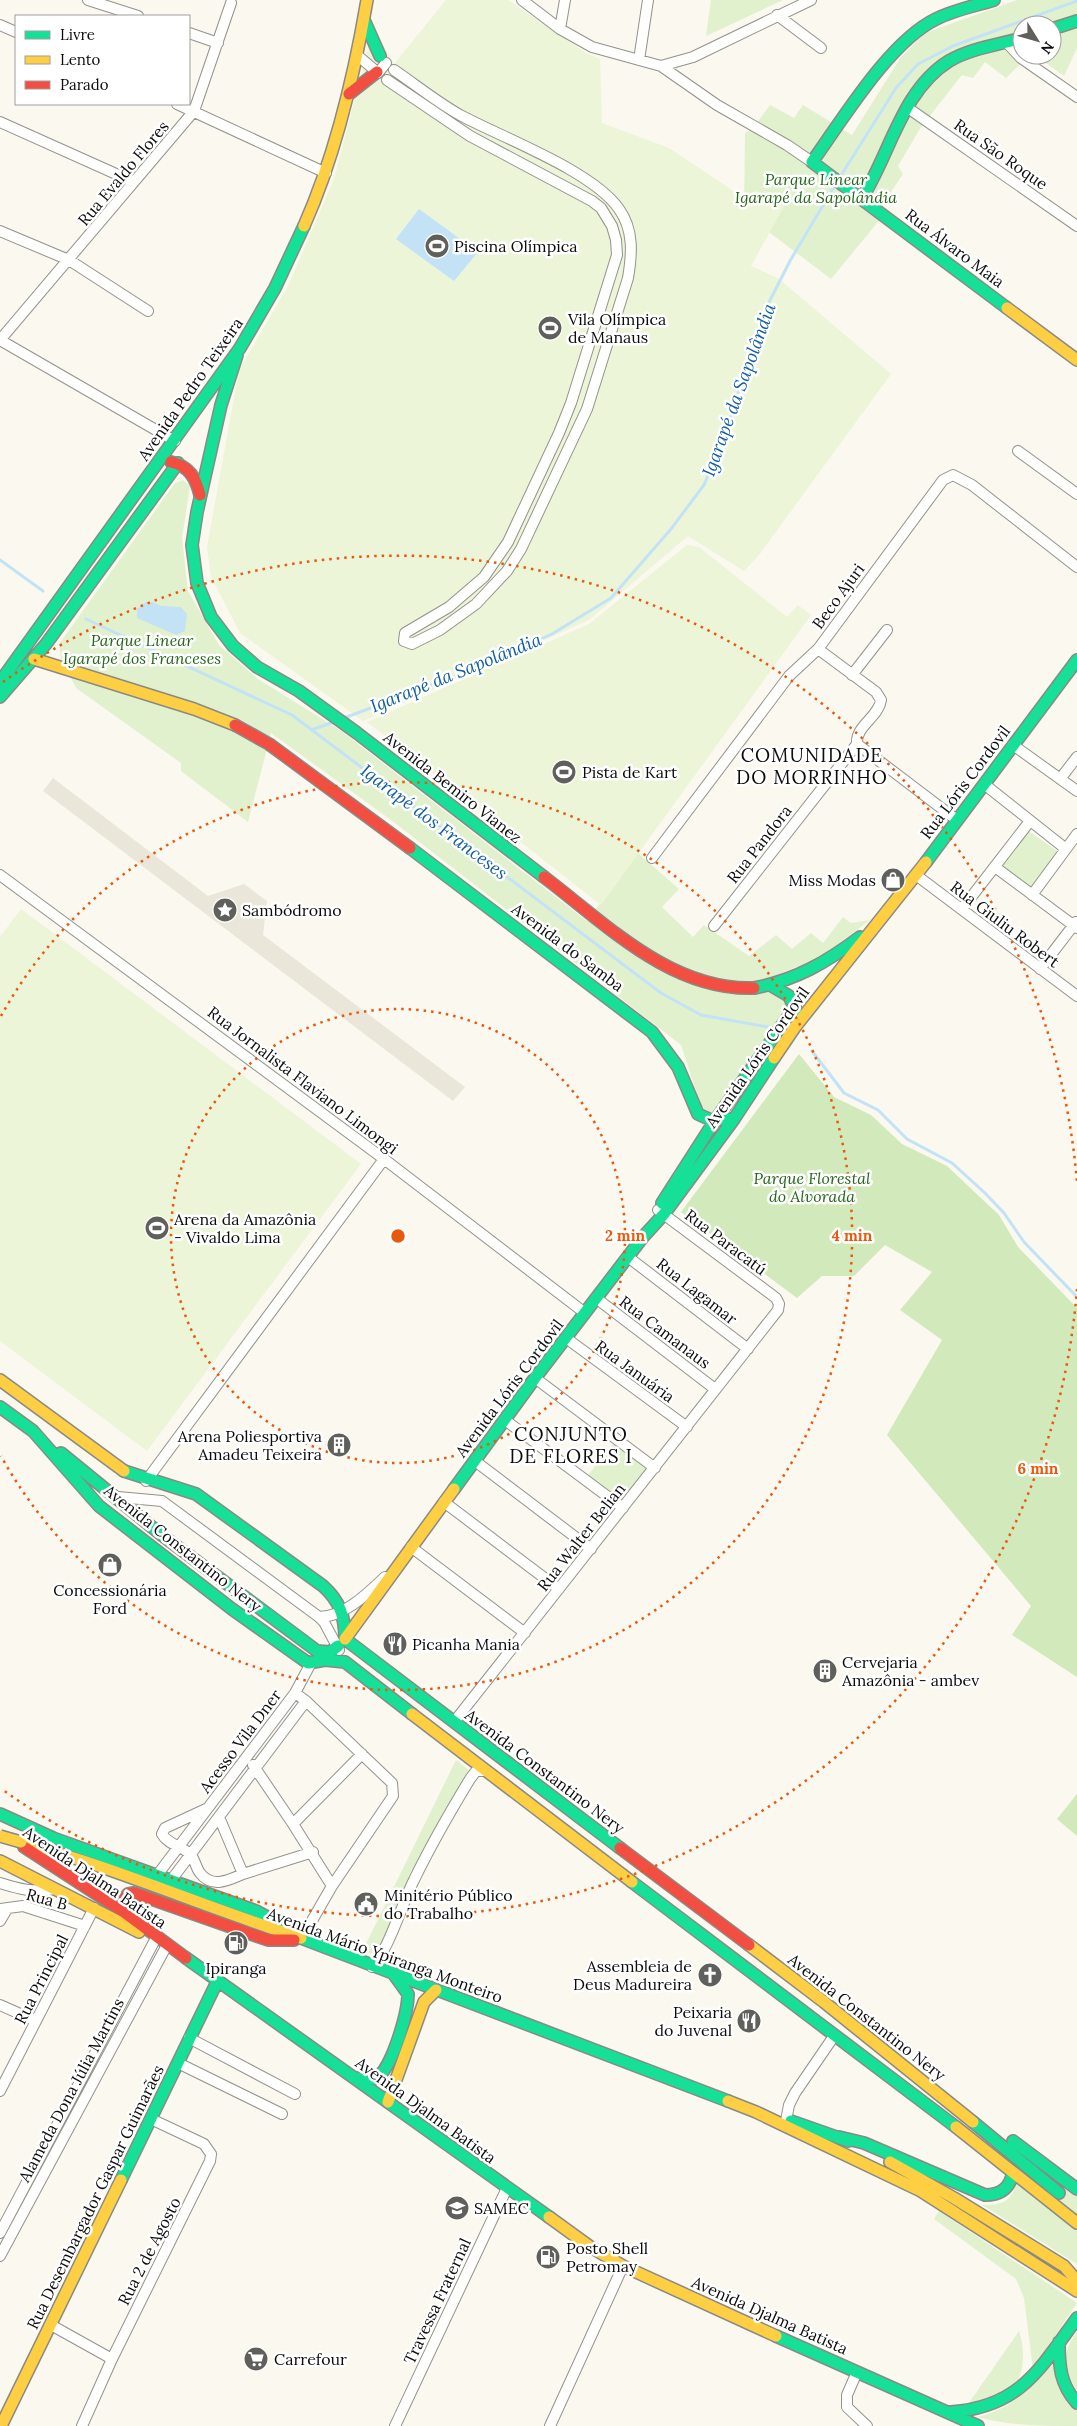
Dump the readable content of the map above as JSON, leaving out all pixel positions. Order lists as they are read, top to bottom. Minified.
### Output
{"streets":{"main road":["Rua Álvaro Maia","Avenida Pedro Teixeira","Rua Lóris Cordovil","Avenida Bemiro Vianez","Avenida do Samba","Avenida Lóris Cordovil","Avenida Constantino Nery","Avenida Djalma Batista","Avenida Mário Ypiranga Monteiro","Rua Desembargador Gaspar Guimarães"],"street":["Rua São Roque","Rua Evaldo Flores","Beco Ajuri","Rua Pandora","Rua Giuliu Robert","Rua Jornalista Flaviano Limongi","Rua Paracatú","Rua Lagamar","Rua Camanaus","Rua Januária","Rua Walter Belian","Acesso Vila Dner","Rua B","Rua Principal","Alameda Dona Júlia Martins","Rua 2 de Agosto","Travessa Fraternal"]},"crossings":[["Avenida Pedro Teixeira","Avenida Bemiro Vianez"],["Avenida Pedro Teixeira","Avenida do Samba"],["Beco Ajuri","Rua Pandora"],["Rua Lóris Cordovil","Avenida Bemiro Vianez"],["Rua Lóris Cordovil","Rua Giuliu Robert"],["Rua Lóris Cordovil","Avenida Lóris Cordovil"],["Avenida Bemiro Vianez","Avenida Lóris Cordovil"],["Avenida do Samba","Avenida Lóris Cordovil"],["Avenida Lóris Cordovil","Rua Jornalista Flaviano Limongi"],["Avenida Lóris Cordovil","Rua Paracatú"],["Avenida Lóris Cordovil","Rua Lagamar"],["Avenida Lóris Cordovil","Rua Camanaus"],["Avenida Lóris Cordovil","Rua Januária"],["Avenida Lóris Cordovil","Avenida Constantino Nery"],["Rua Paracatú","Rua Walter Belian"],["Rua Lagamar","Rua Walter Belian"],["Rua Camanaus","Rua Walter Belian"],["Rua Januária","Rua Walter Belian"],["Rua Walter Belian","Avenida Constantino Nery"],["Avenida Constantino Nery","Acesso Vila Dner"],["Acesso Vila Dner","Avenida Djalma Batista"],["Acesso Vila Dner","Avenida Mário Ypiranga Monteiro"],["Avenida Djalma Batista","Avenida Mário Ypiranga Monteiro"],["Avenida Djalma Batista","Alameda Dona Júlia Martins"],["Avenida Djalma Batista","Rua Desembargador Gaspar Guimarães"],["Avenida Djalma Batista","Travessa Fraternal"],["Rua B","Rua Principal"],["Rua Desembargador Gaspar Guimarães","Rua 2 de Agosto"]],"districts":["COMUNIDADE DO MORRINHO","CONJUNTO DE FLORES I"],"water":["Igarapé da Sapolândia","Igarapé dos Franceses"],"parks":["Parque Linear Igarapé da Sapolândia","Parque Linear Igarapé dos Franceses","Parque Florestal do Alvorada"],"places":{"sports":["Piscina Olímpica","Vila Olímpica de Manaus","Pista de Kart","Arena da Amazônia - Vivaldo Lima"],"shop":["Miss Modas","Concessionária Ford"],"place":["Sambódromo"],"building":["Arena Poliesportiva Amadeu Teixeira","Cervejaria Amazônia - ambev"],"restaurant":["Picanha Mania","Peixaria do Juvenal"],"public building":["Minitério Público do Trabalho"],"fuel station":["Ipiranga","Posto Shell Petromay"],"church":["Assembleia de Deus Madureira"],"school or university":["SAMEC"],"supermarket":["Carrefour"]},"legend":["Livre","Lento","Parado"],"north":"bottom right","rings":["2 min","4 min","6 min"]}
